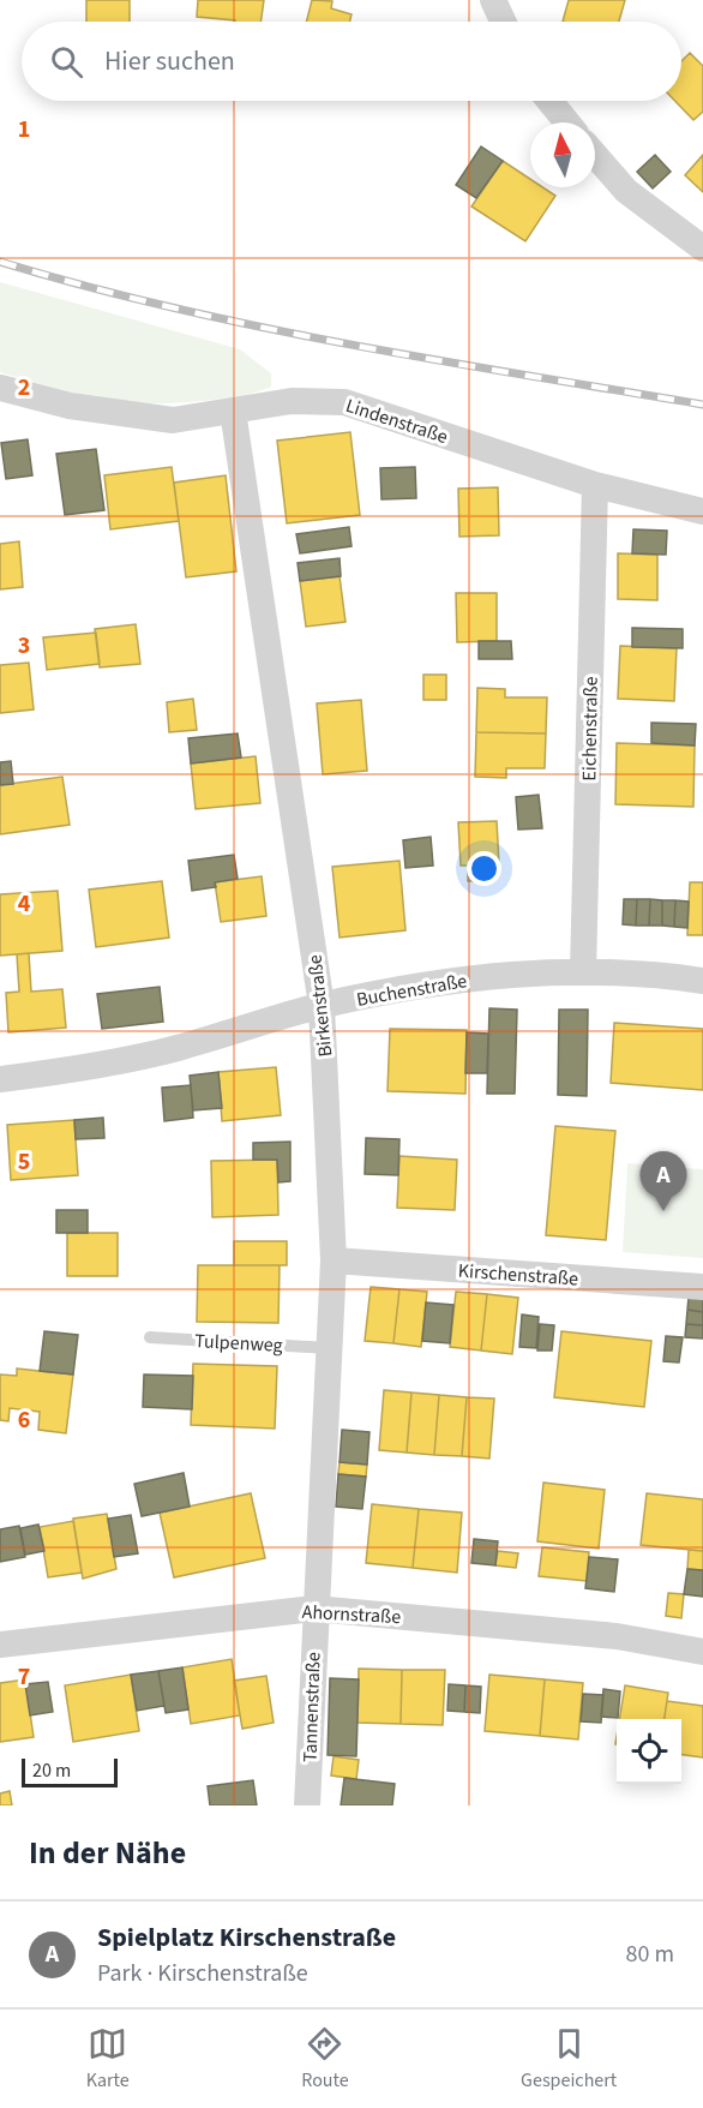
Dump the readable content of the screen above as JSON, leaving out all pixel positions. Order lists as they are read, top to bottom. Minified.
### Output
{"streets":{"street":["Lindenstraße","Eichenstraße","Buchenstraße","Birkenstraße","Kirschenstraße","Ahornstraße","Tannenstraße"],"lane":["Tulpenweg"]},"crossings":[["Lindenstraße","Eichenstraße"],["Lindenstraße","Birkenstraße"],["Eichenstraße","Buchenstraße"],["Buchenstraße","Birkenstraße"],["Birkenstraße","Kirschenstraße"],["Birkenstraße","Tulpenweg"],["Birkenstraße","Ahornstraße"],["Birkenstraße","Tannenstraße"],["Ahornstraße","Tannenstraße"]],"scale_bar":"20 m","north":"top","page":{"search":"Hier suchen","pins":"A","scale":"20 m","heading":"In der Nähe","list":[{"mark":"A","name":"Spielplatz Kirschenstraße","note":"Park · Kirschenstraße","value":"80 m"}],"nav":["Karte","Route","Gespeichert"]},"grid":{"rows":["1","2","3","4","5","6","7"]}}
